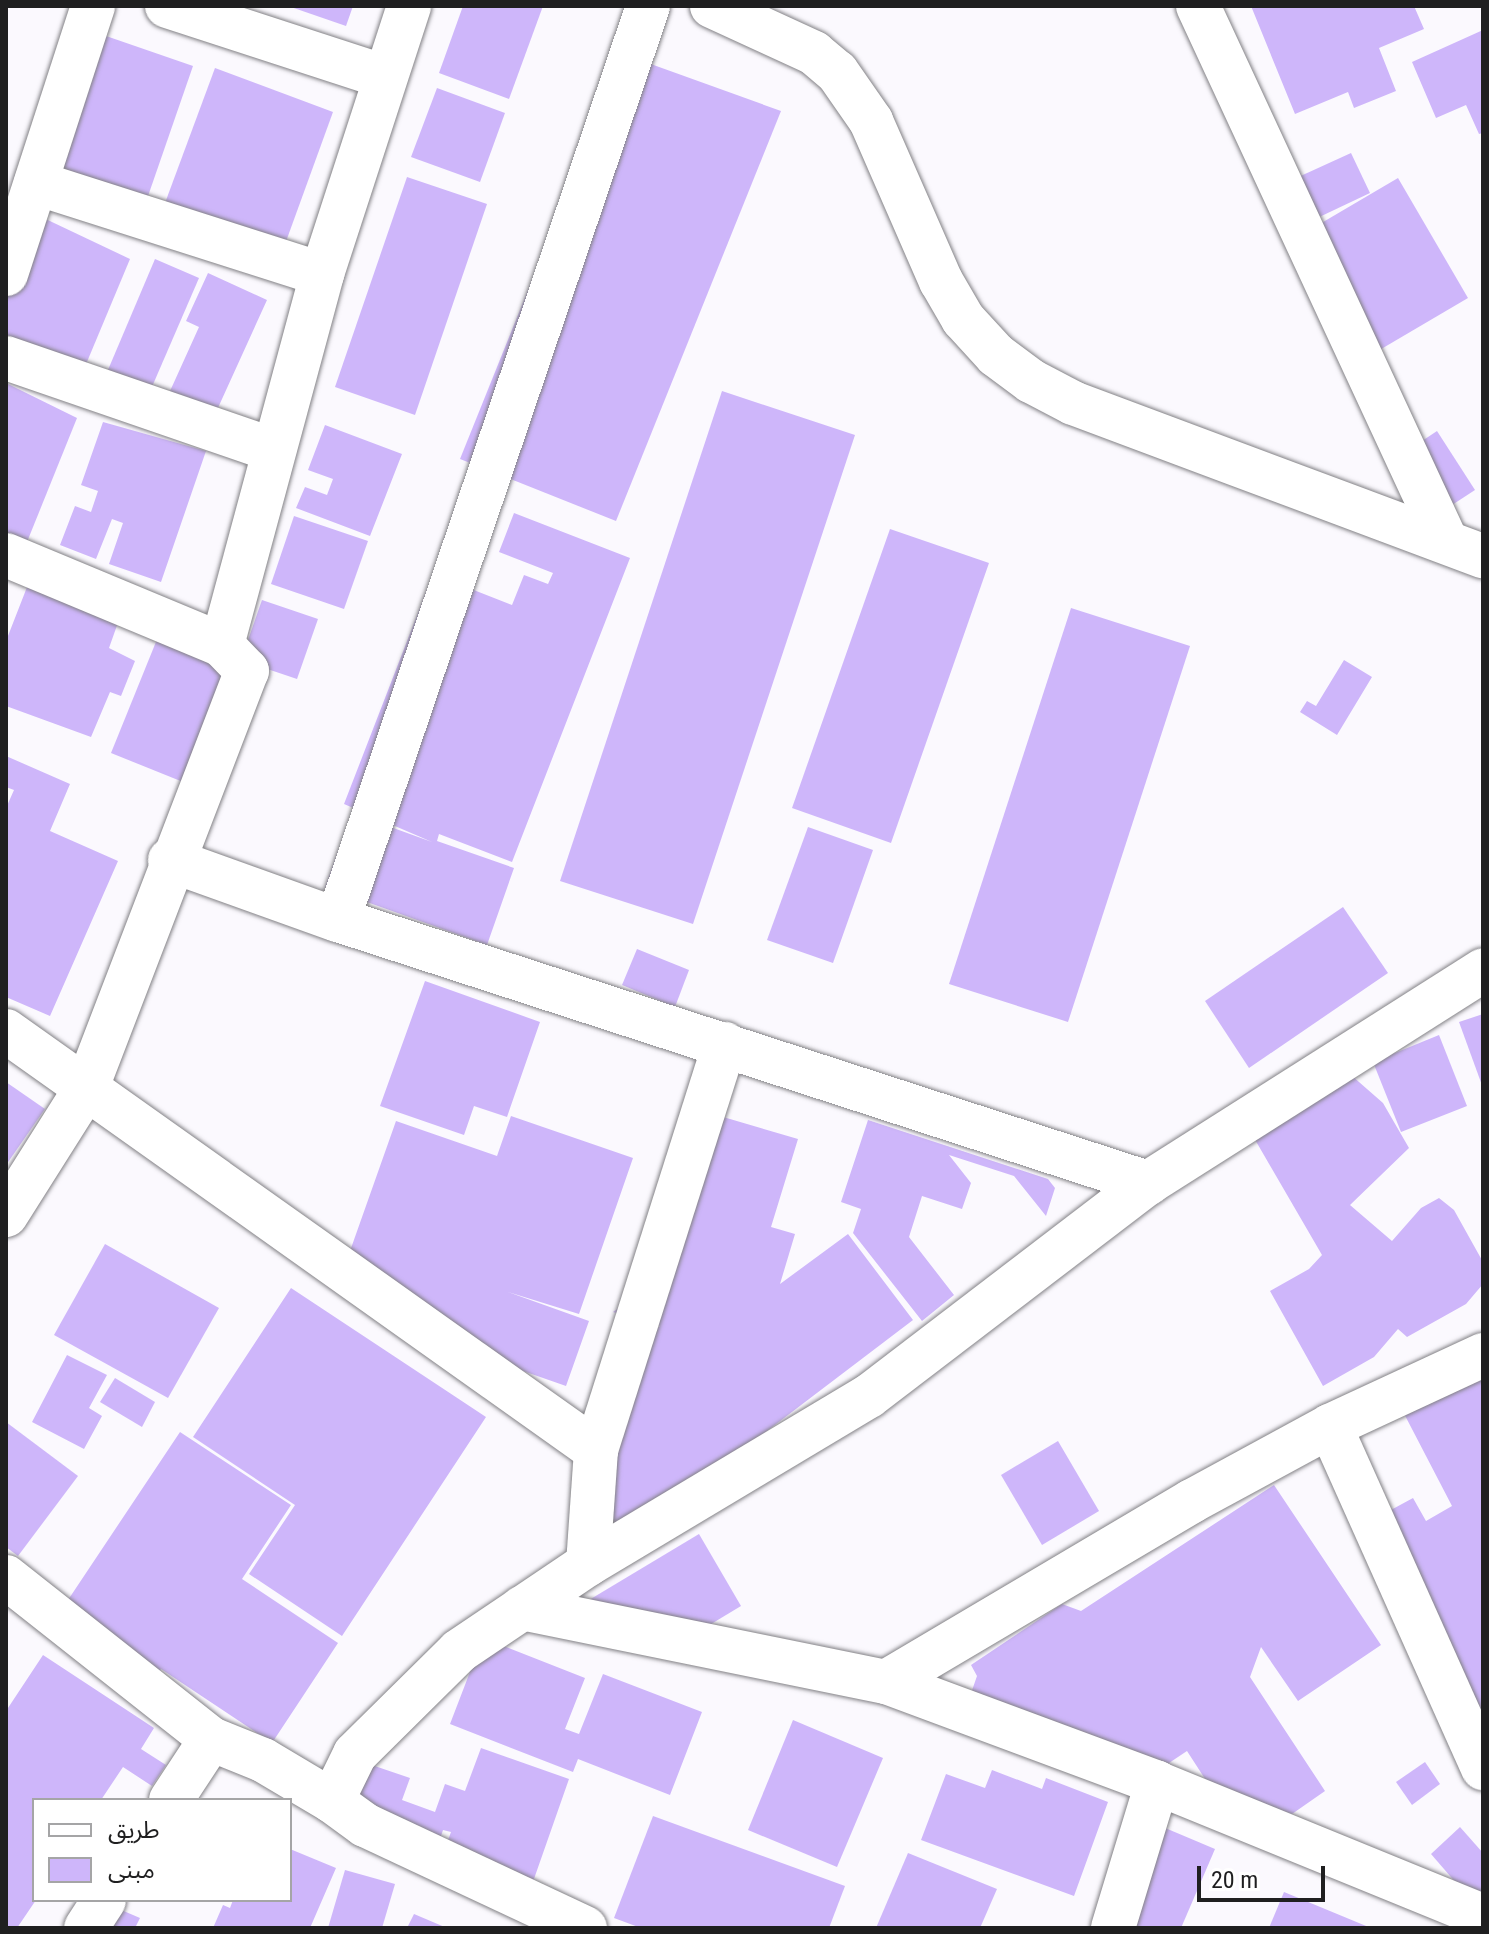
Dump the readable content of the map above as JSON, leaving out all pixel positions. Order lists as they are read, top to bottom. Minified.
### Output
{"legend":["طريق","مبنى"],"scale_bar":"20 m"}
